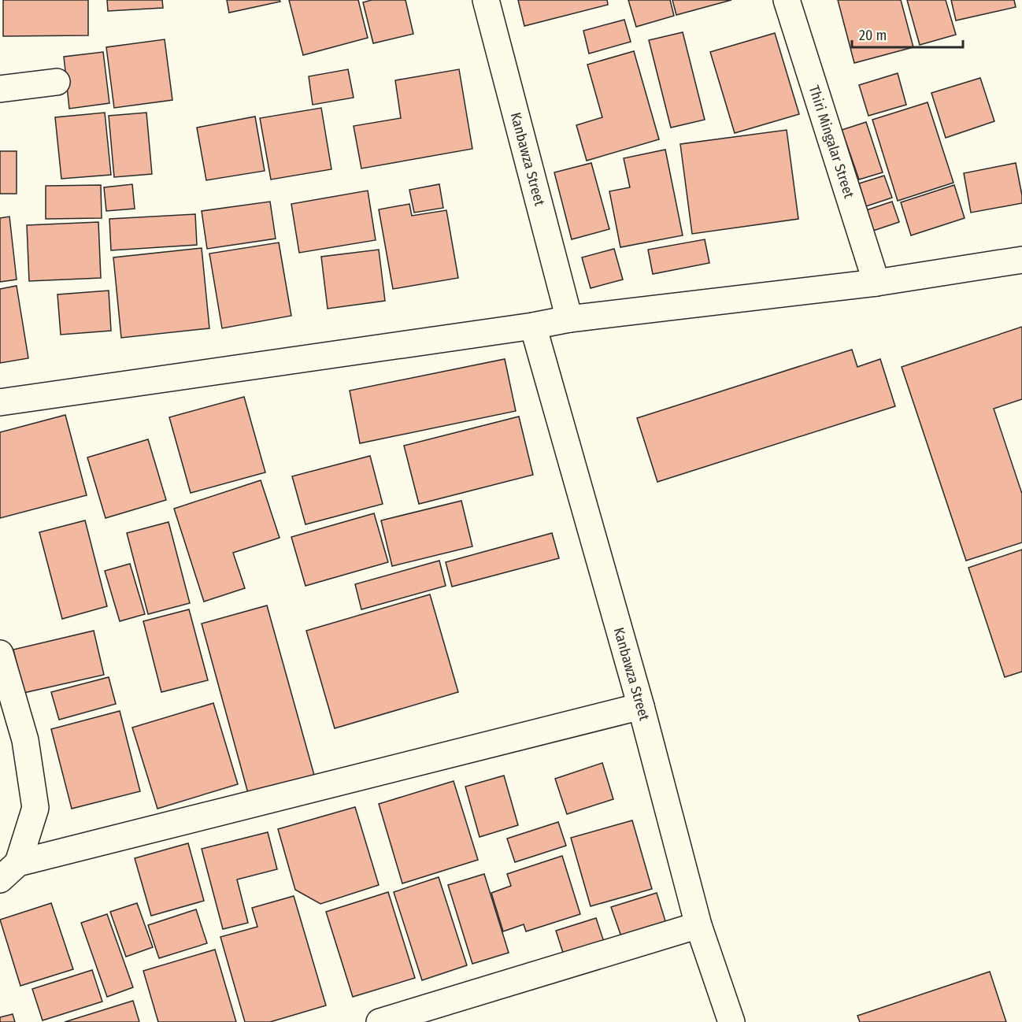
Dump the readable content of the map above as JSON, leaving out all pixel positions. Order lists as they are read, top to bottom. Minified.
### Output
{"streets":{"street":["Thiri Mingalar Street","Kanbawza Street"]},"scale_bar":"20 m"}
